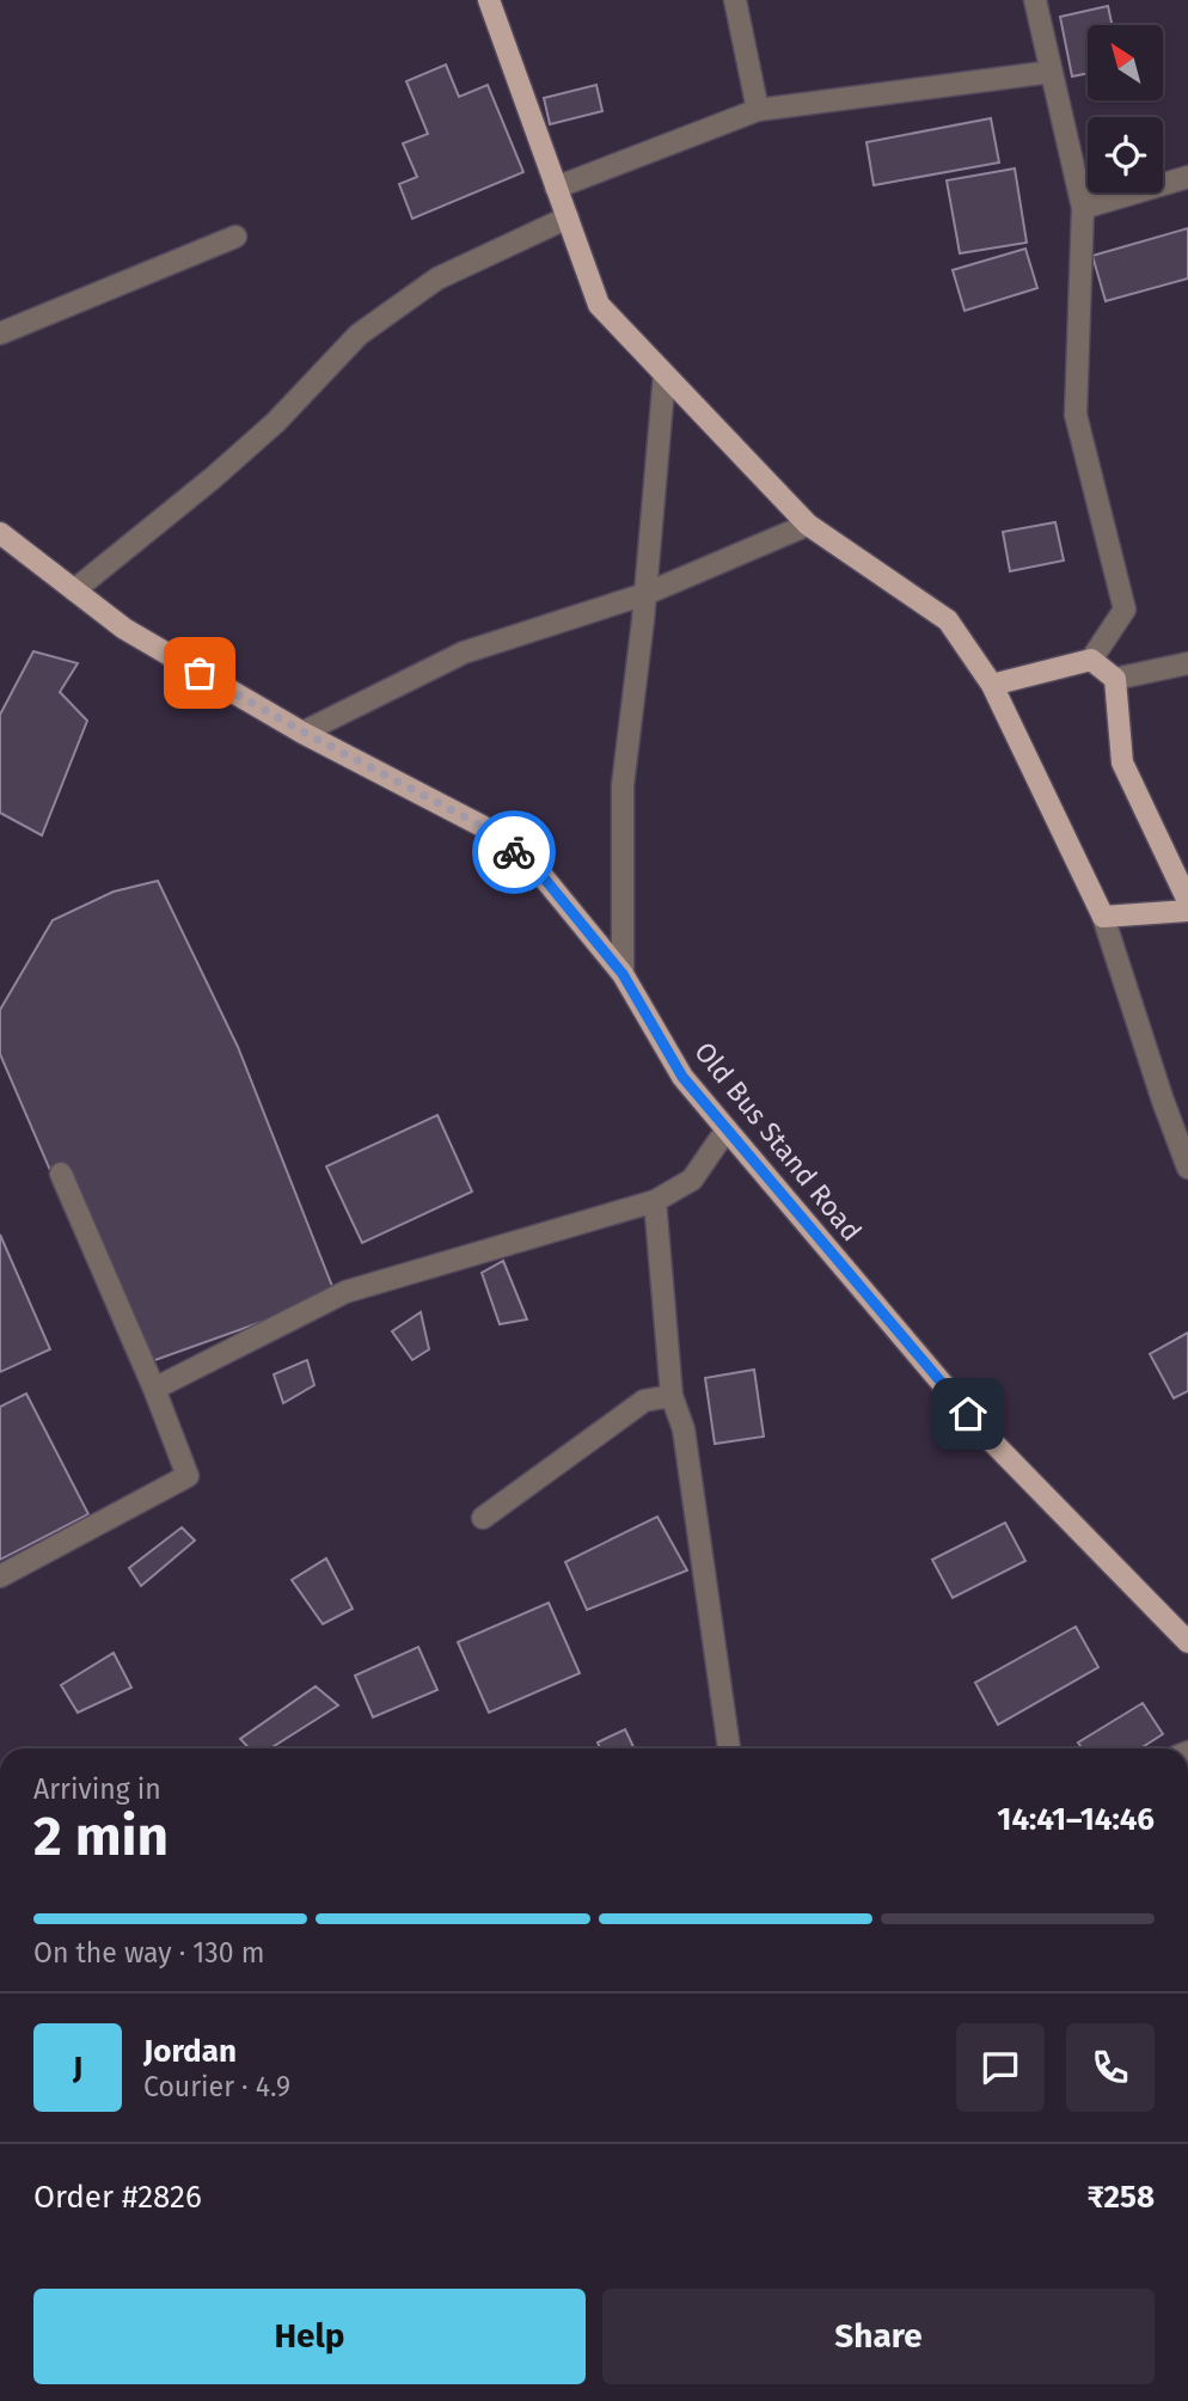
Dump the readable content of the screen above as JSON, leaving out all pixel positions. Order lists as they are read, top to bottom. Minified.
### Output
{"streets":{"main road":["Old Bus Stand Road"]},"north":"top left","page":{"heading":["2 min","Arriving in","14:41–14:46"],"panel":["Jordan","Courier · 4.9","Order #2826","₹258"],"bar":"On the way · 130 m","round":"J","buttons":["Help","Share"]}}
